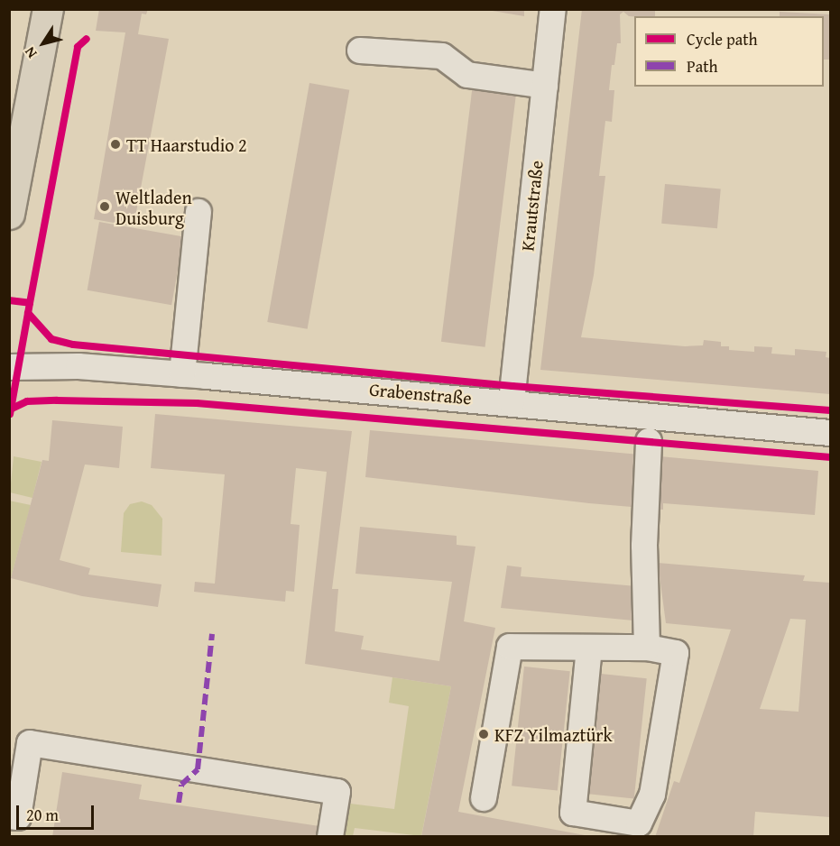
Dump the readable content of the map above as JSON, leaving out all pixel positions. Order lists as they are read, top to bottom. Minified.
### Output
{"streets":{"street":["Krautstraße","Grabenstraße"]},"crossings":[["Krautstraße","Grabenstraße"]],"places":["TT Haarstudio 2","Weltladen Duisburg","KFZ Yilmaztürk"],"legend":["Cycle path","Path"],"scale_bar":"20 m","north":"bottom left"}
